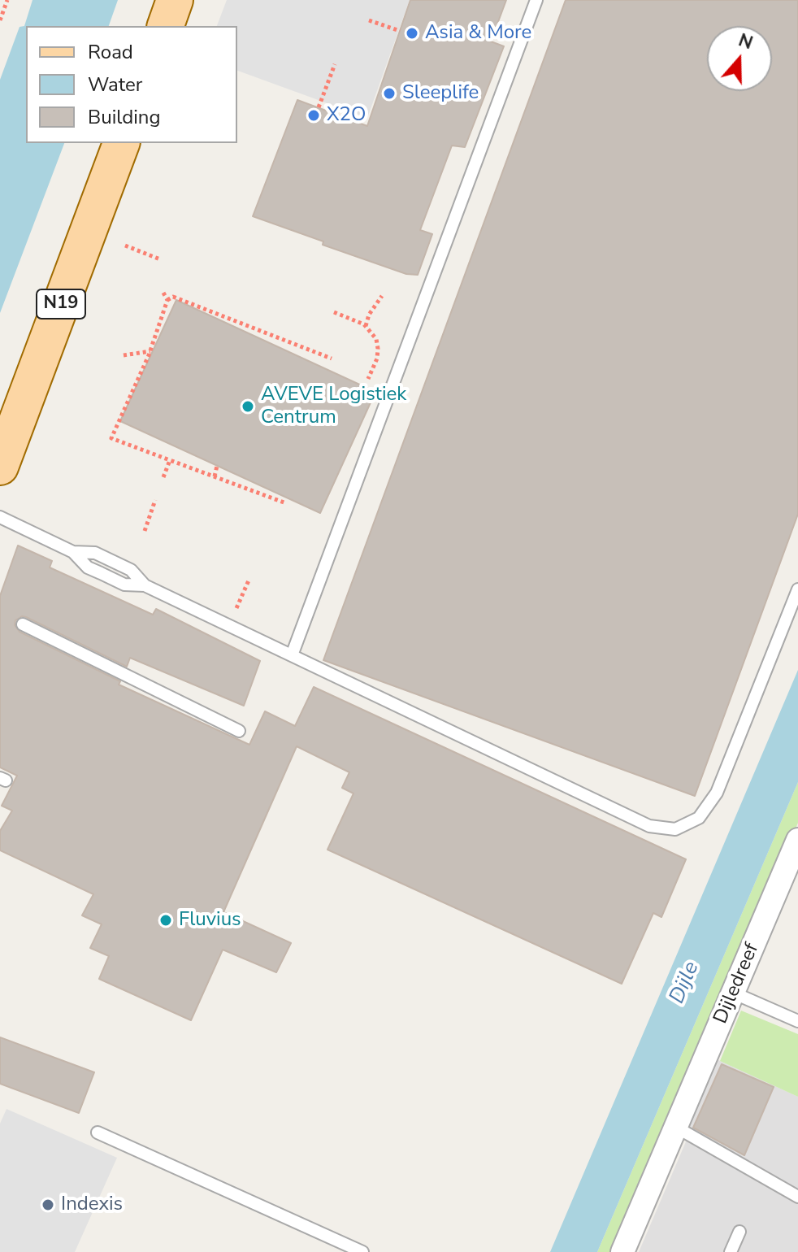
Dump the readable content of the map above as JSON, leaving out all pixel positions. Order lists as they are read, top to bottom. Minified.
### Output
{"streets":{"main road":["N19"],"street":["Dijledreef"]},"water":["Dijle"],"places":["Asia & More","Sleeplife","X2O","AVEVE Logistiek Centrum","Fluvius","Indexis"],"legend":["Road","Water","Building"],"north":"top"}
